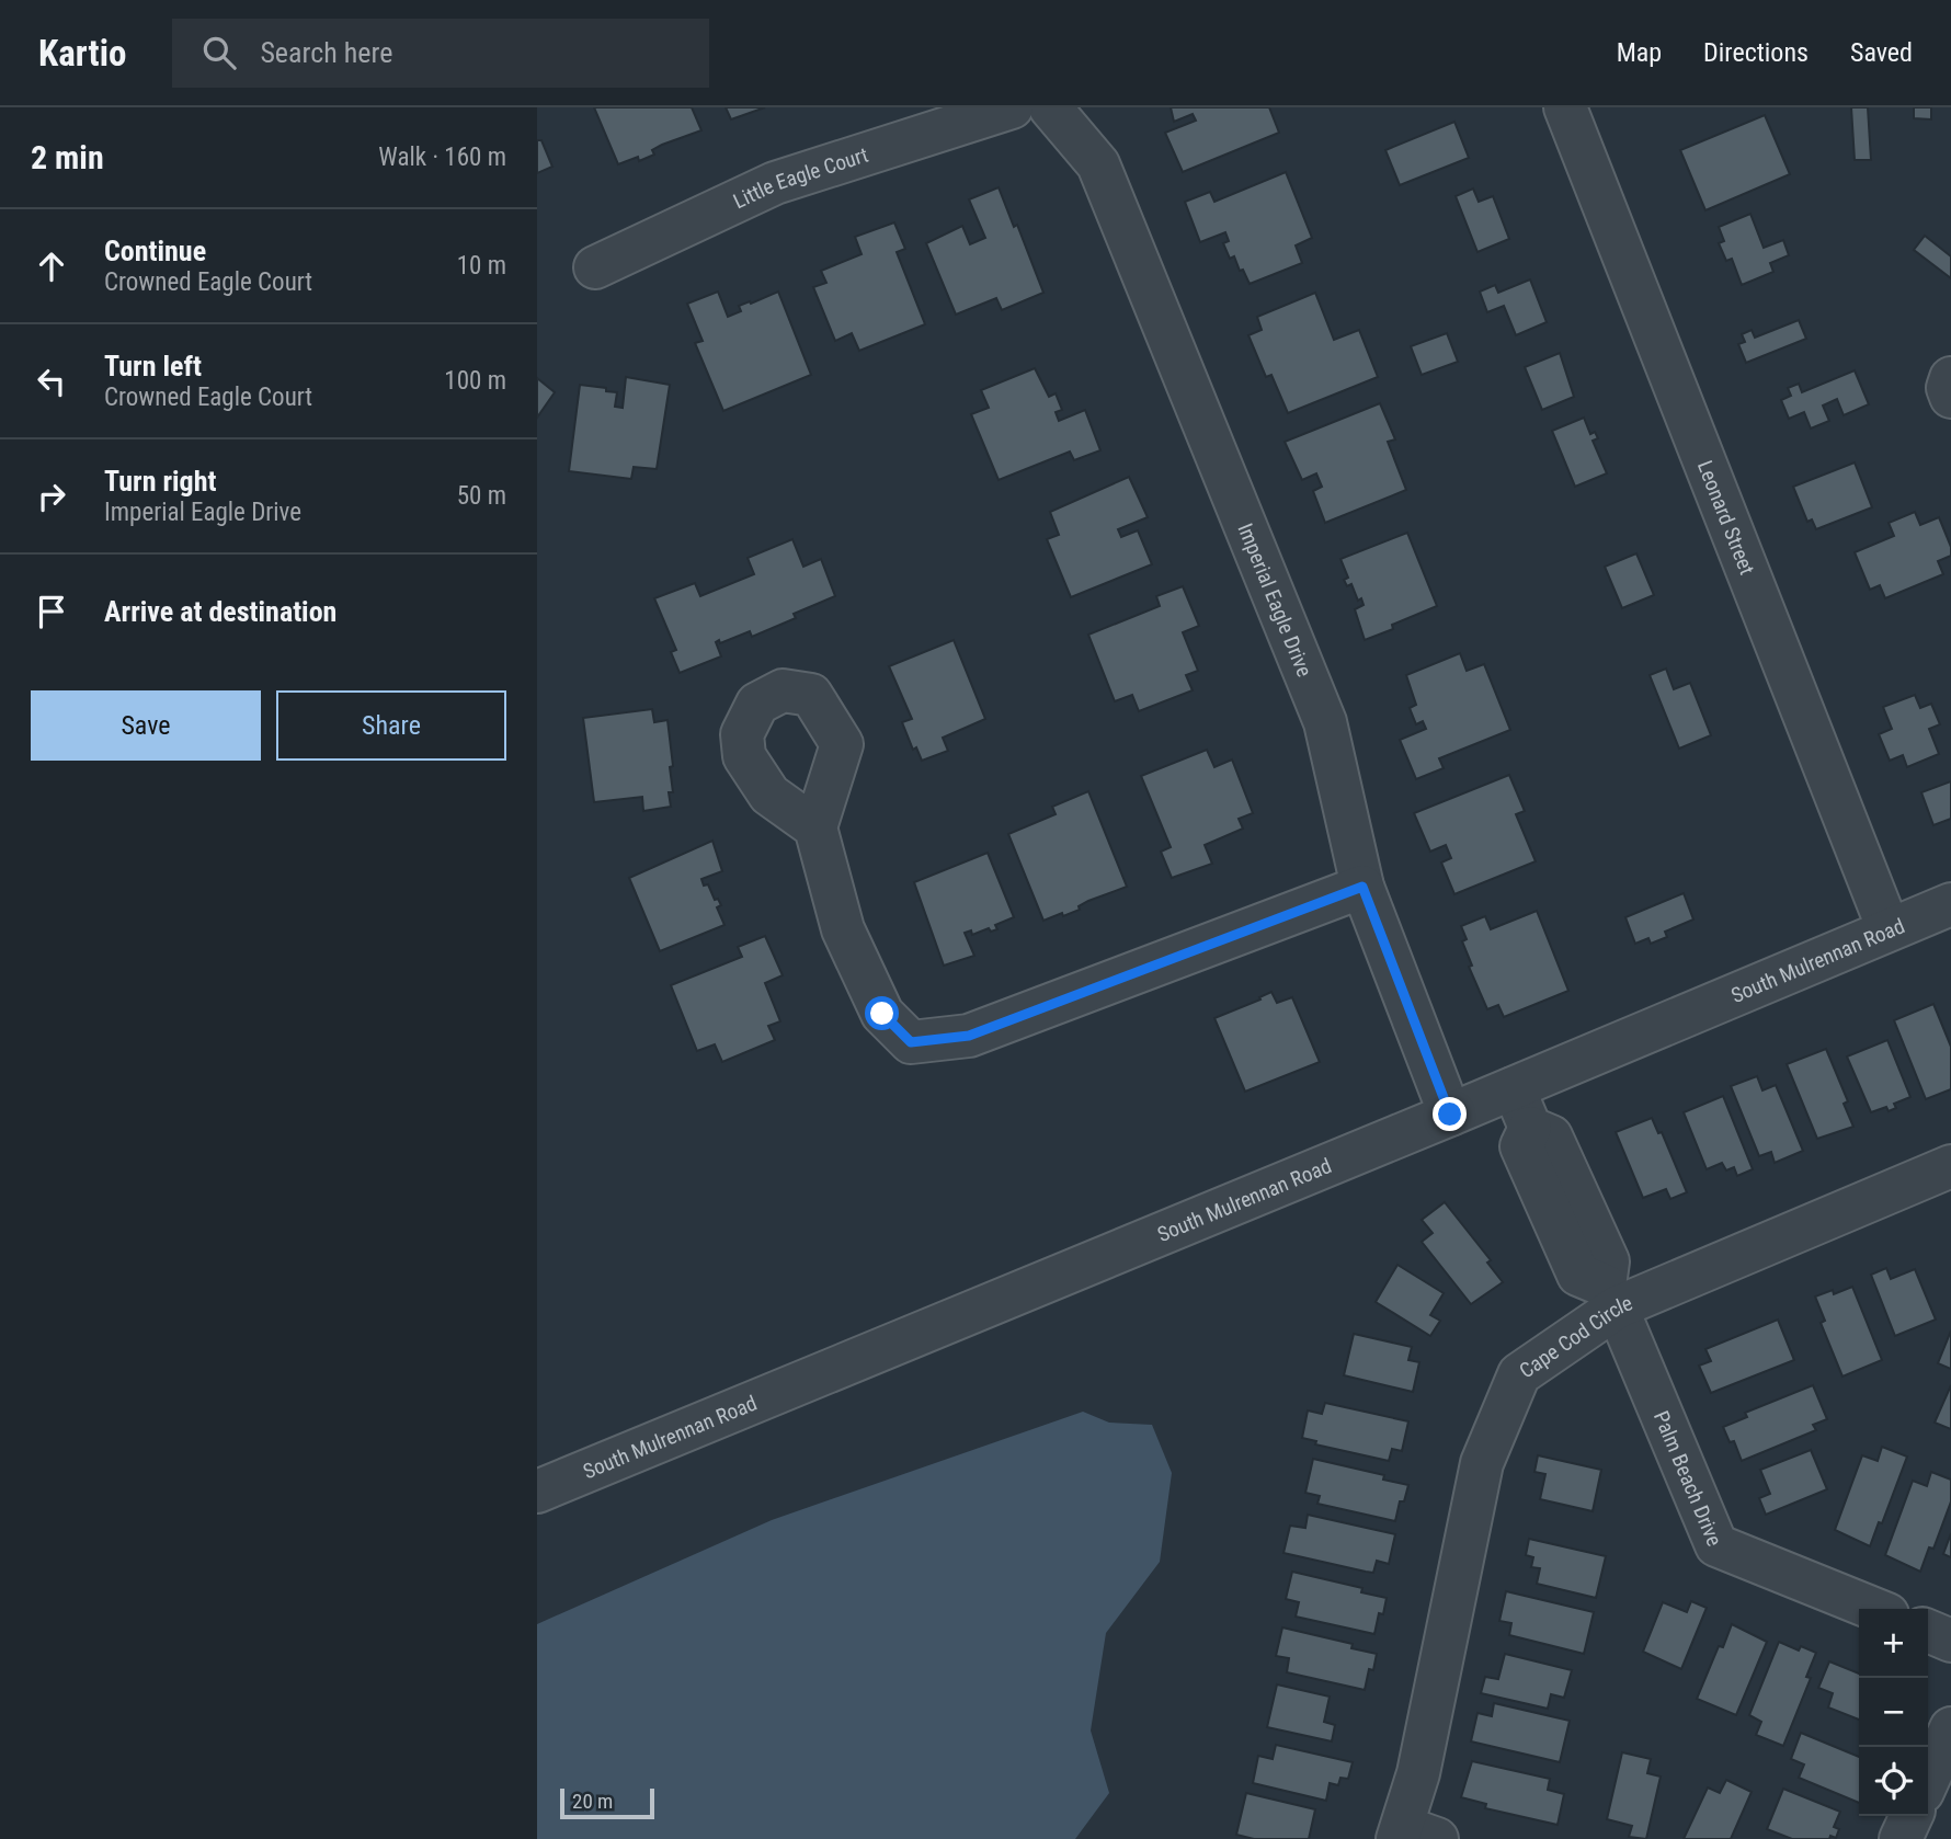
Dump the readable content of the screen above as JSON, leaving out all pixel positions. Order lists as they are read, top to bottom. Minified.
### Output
{"streets":{"street":["Little Eagle Court","Leonard Street","Imperial Eagle Drive","South Mulrennan Road","Cape Cod Circle","Palm Beach Drive"]},"crossings":[["Leonard Street","South Mulrennan Road"],["Imperial Eagle Drive","South Mulrennan Road"],["Cape Cod Circle","Palm Beach Drive"]],"scale_bar":"20 m","page":{"header":"Kartio","search":"Search here","nav":["Map","Directions","Saved"],"heading":["2 min","Walk · 160 m"],"list":[["Continue","Crowned Eagle Court","10 m"],["Turn left","Crowned Eagle Court","100 m"],["Turn right","Imperial Eagle Drive","50 m"],"Arrive at destination"],"buttons":["Save","Share"],"map_buttons":["+","−"],"scale":"20 m"}}
